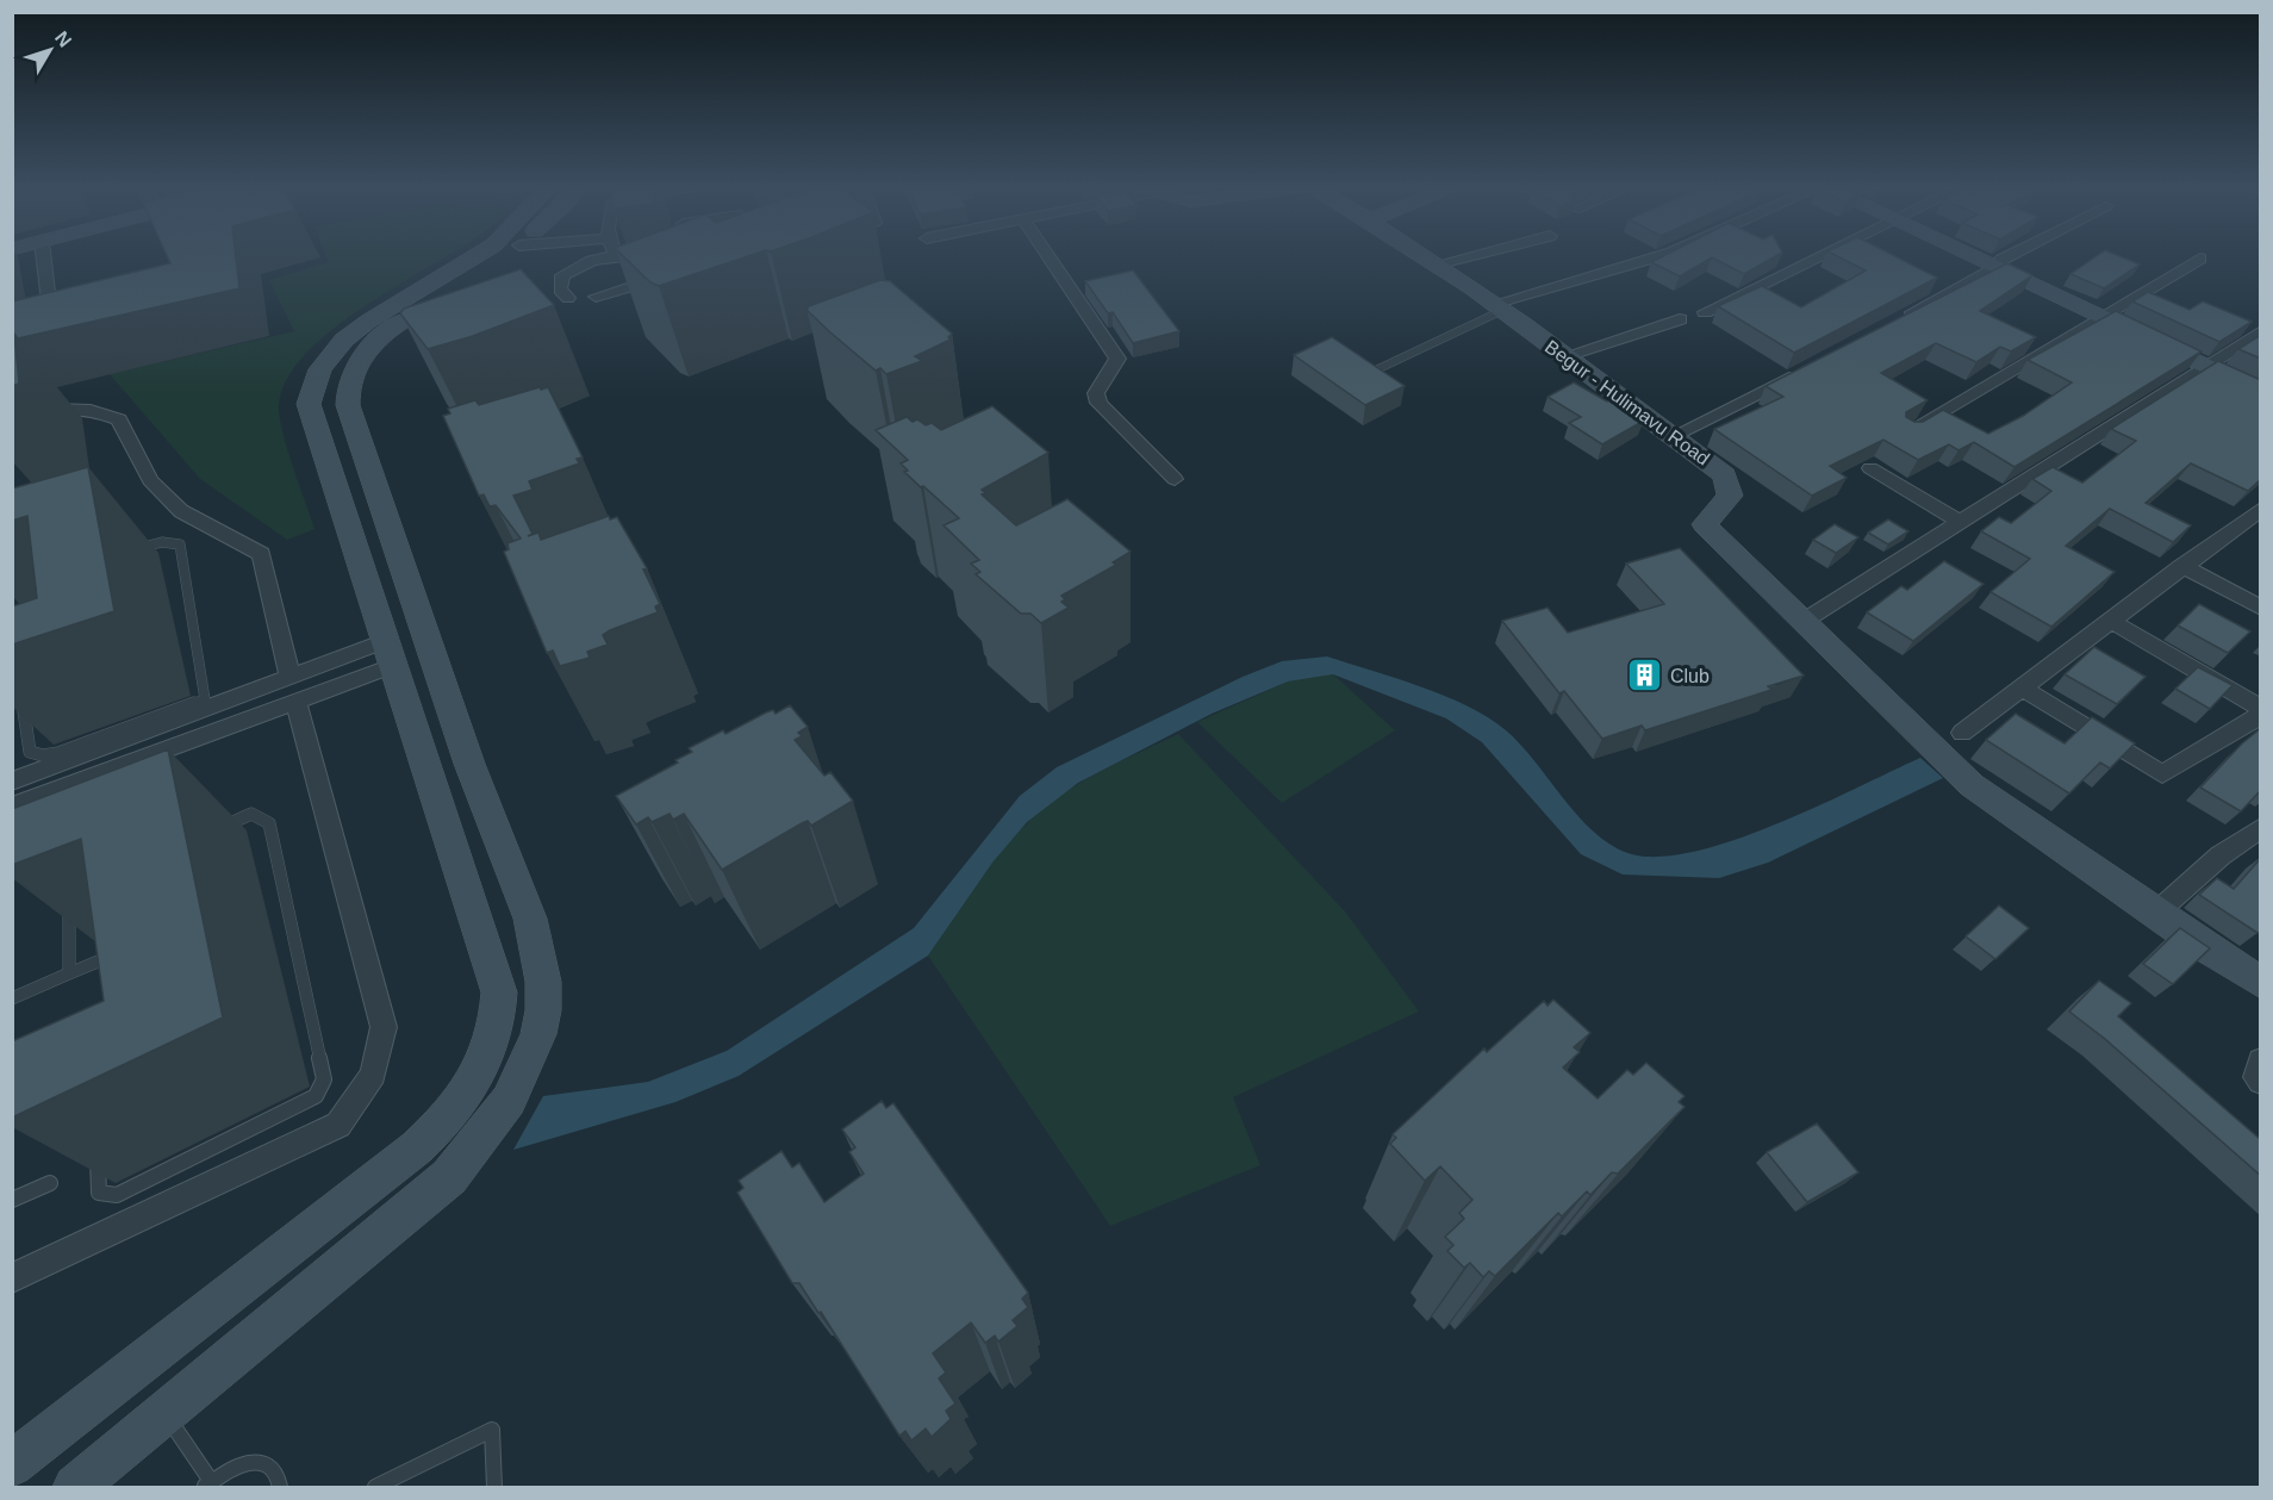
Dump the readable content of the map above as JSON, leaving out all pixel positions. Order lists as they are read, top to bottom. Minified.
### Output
{"streets":{"main road":["Begur - Hulimavu Road"]},"places":{"building":["Club"]},"north":"top right"}
